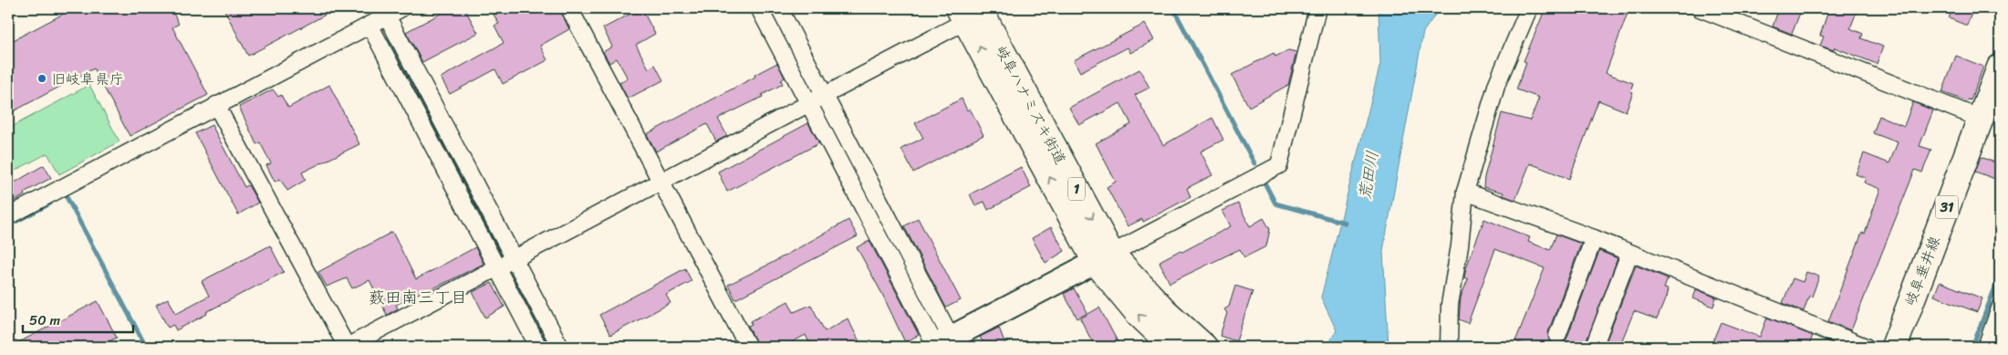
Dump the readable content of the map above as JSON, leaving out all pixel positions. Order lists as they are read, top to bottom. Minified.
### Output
{"streets":{"main road":["岐阜ハナミズキ街道","1","31","岐阜垂井線"]},"districts":["薮田南三丁目"],"water":["荒田川"],"places":["旧岐阜県庁"],"scale_bar":"50 m"}
